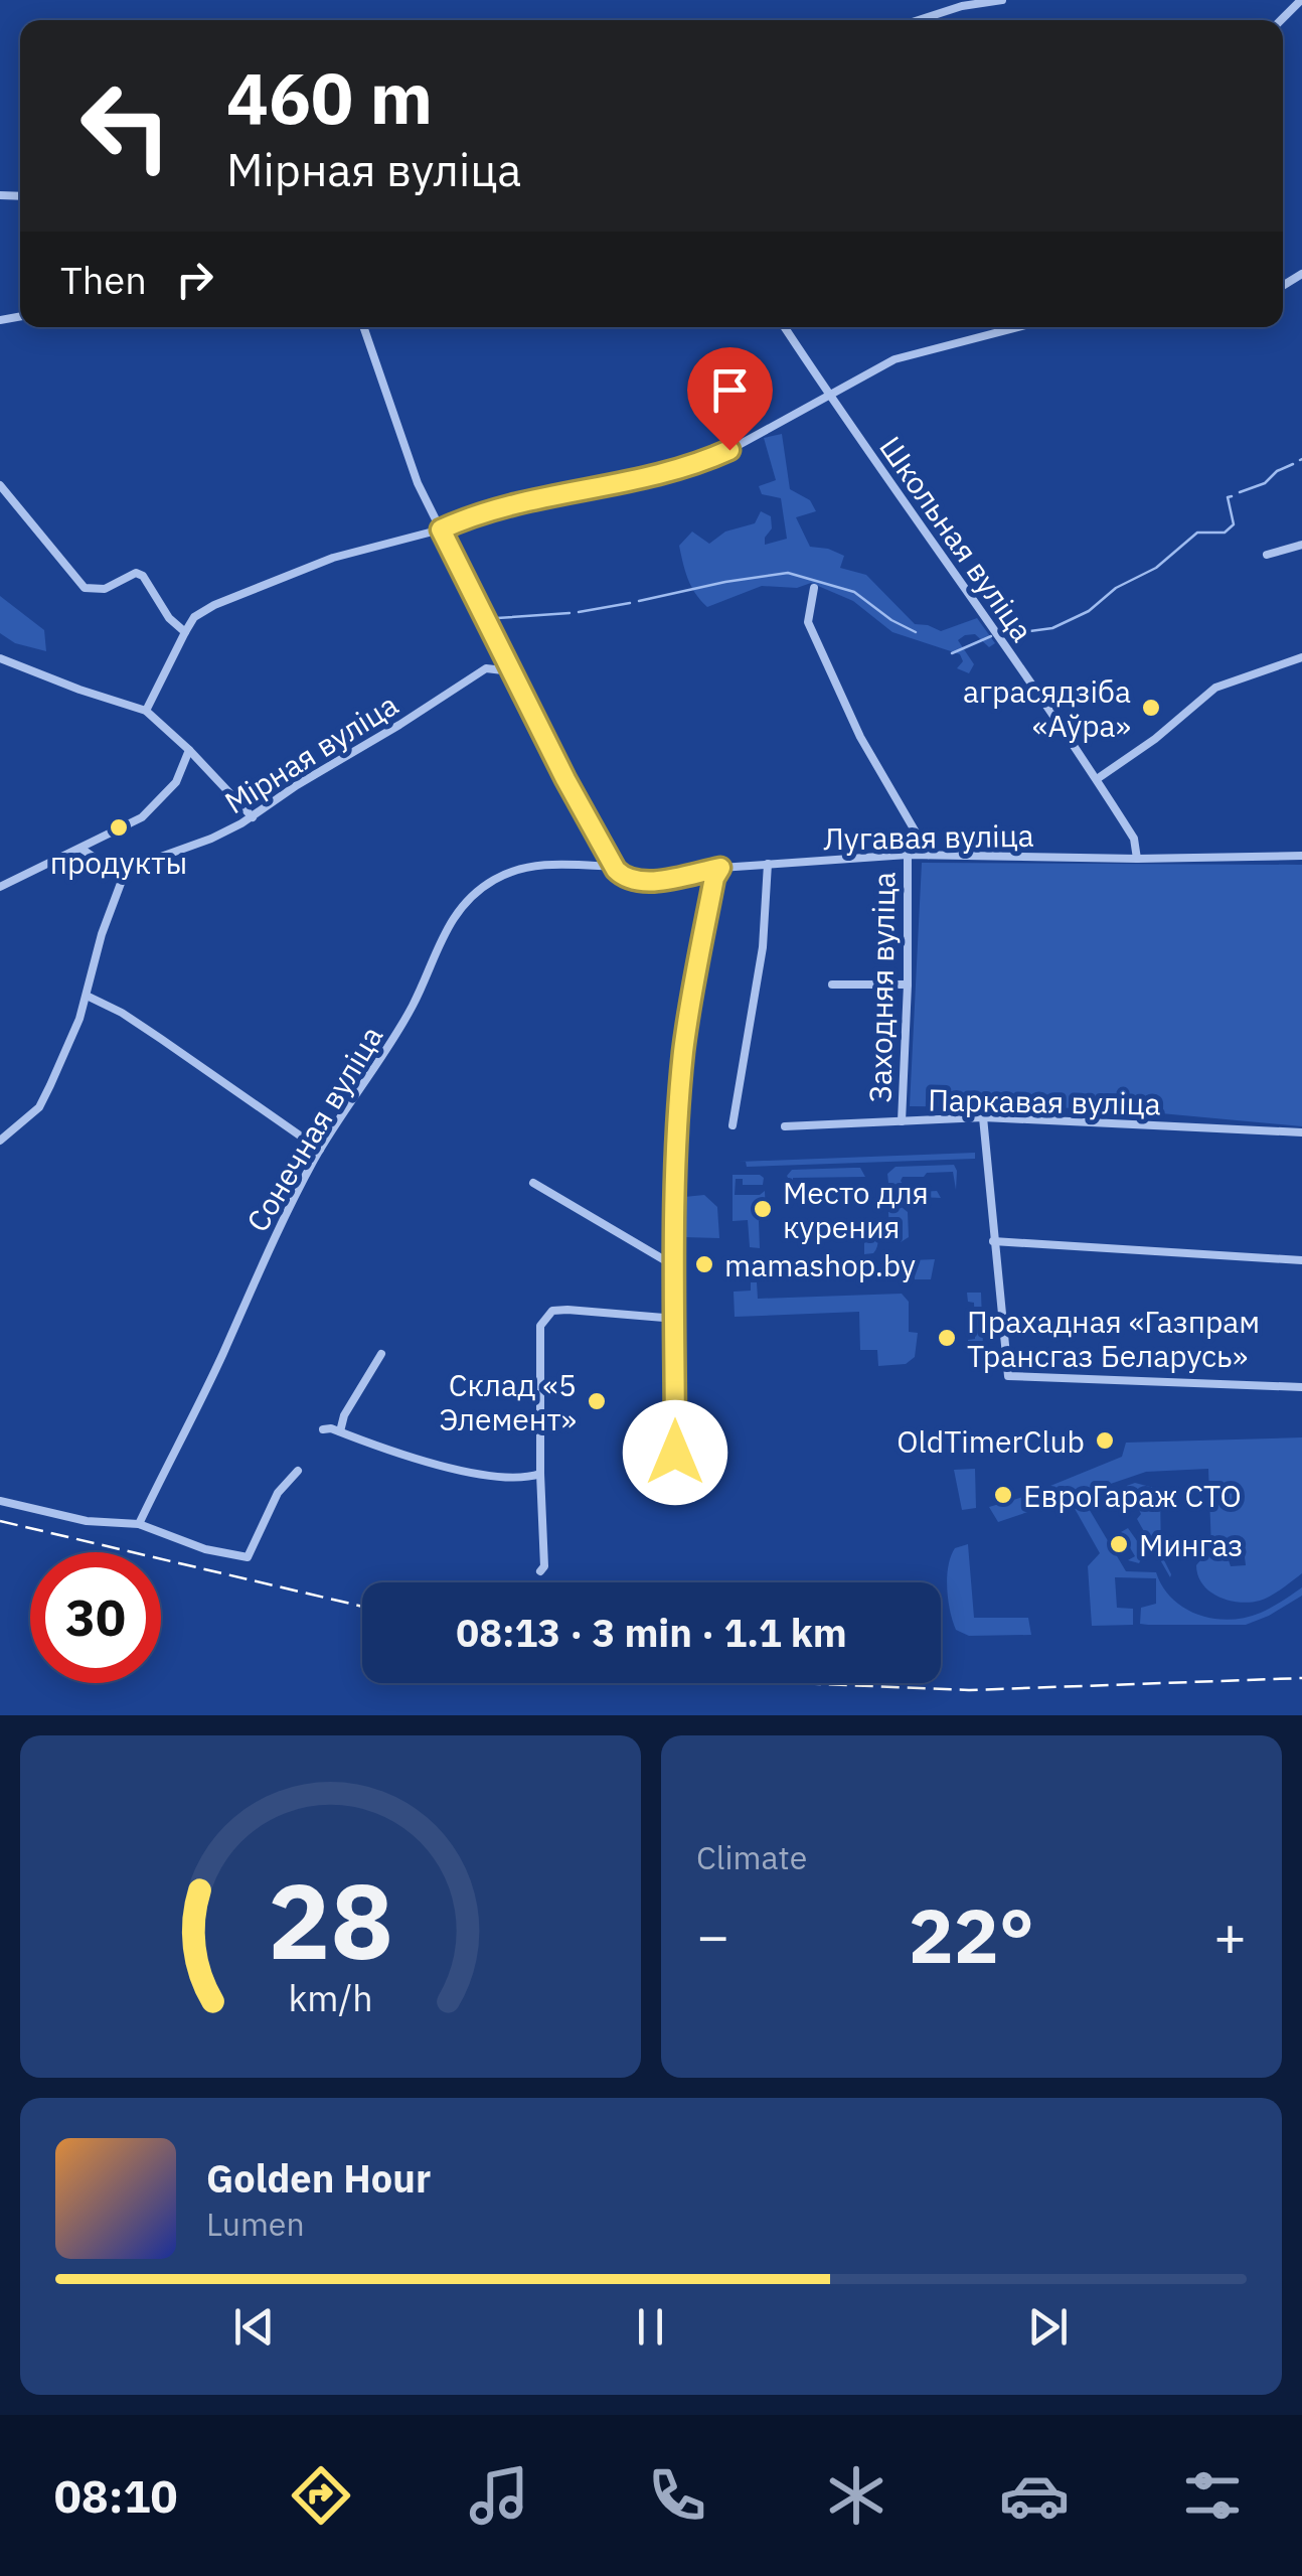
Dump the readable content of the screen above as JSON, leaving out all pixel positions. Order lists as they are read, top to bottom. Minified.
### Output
{"streets":{"street":["Школьная вуліца","Мірная вуліца","Лугавая вуліца","Заходняя вуліца","Паркавая вуліца","Сонечная вуліца"]},"crossings":[["Лугавая вуліца","Заходняя вуліца"],["Заходняя вуліца","Паркавая вуліца"]],"places":["аграсядзіба «Аўра»","продукты","Место для курения","mamashop.by","Прахадная «Газпрам Трансгаз Беларусь»","Склад «5 Элемент»","OldTimerClub","ЕвроГараж СТО","Мингаз"],"page":{"turn":["460 m","Мірная вуліца"],"then":"Then","limit":"30","trip":"08:13 · 3 min · 1.1 km","tile":"Climate","heat":["−","22°","+"],"song":["Golden Hour","Lumen"],"tabs":"08:10","gauge":["28","km/h"]}}
